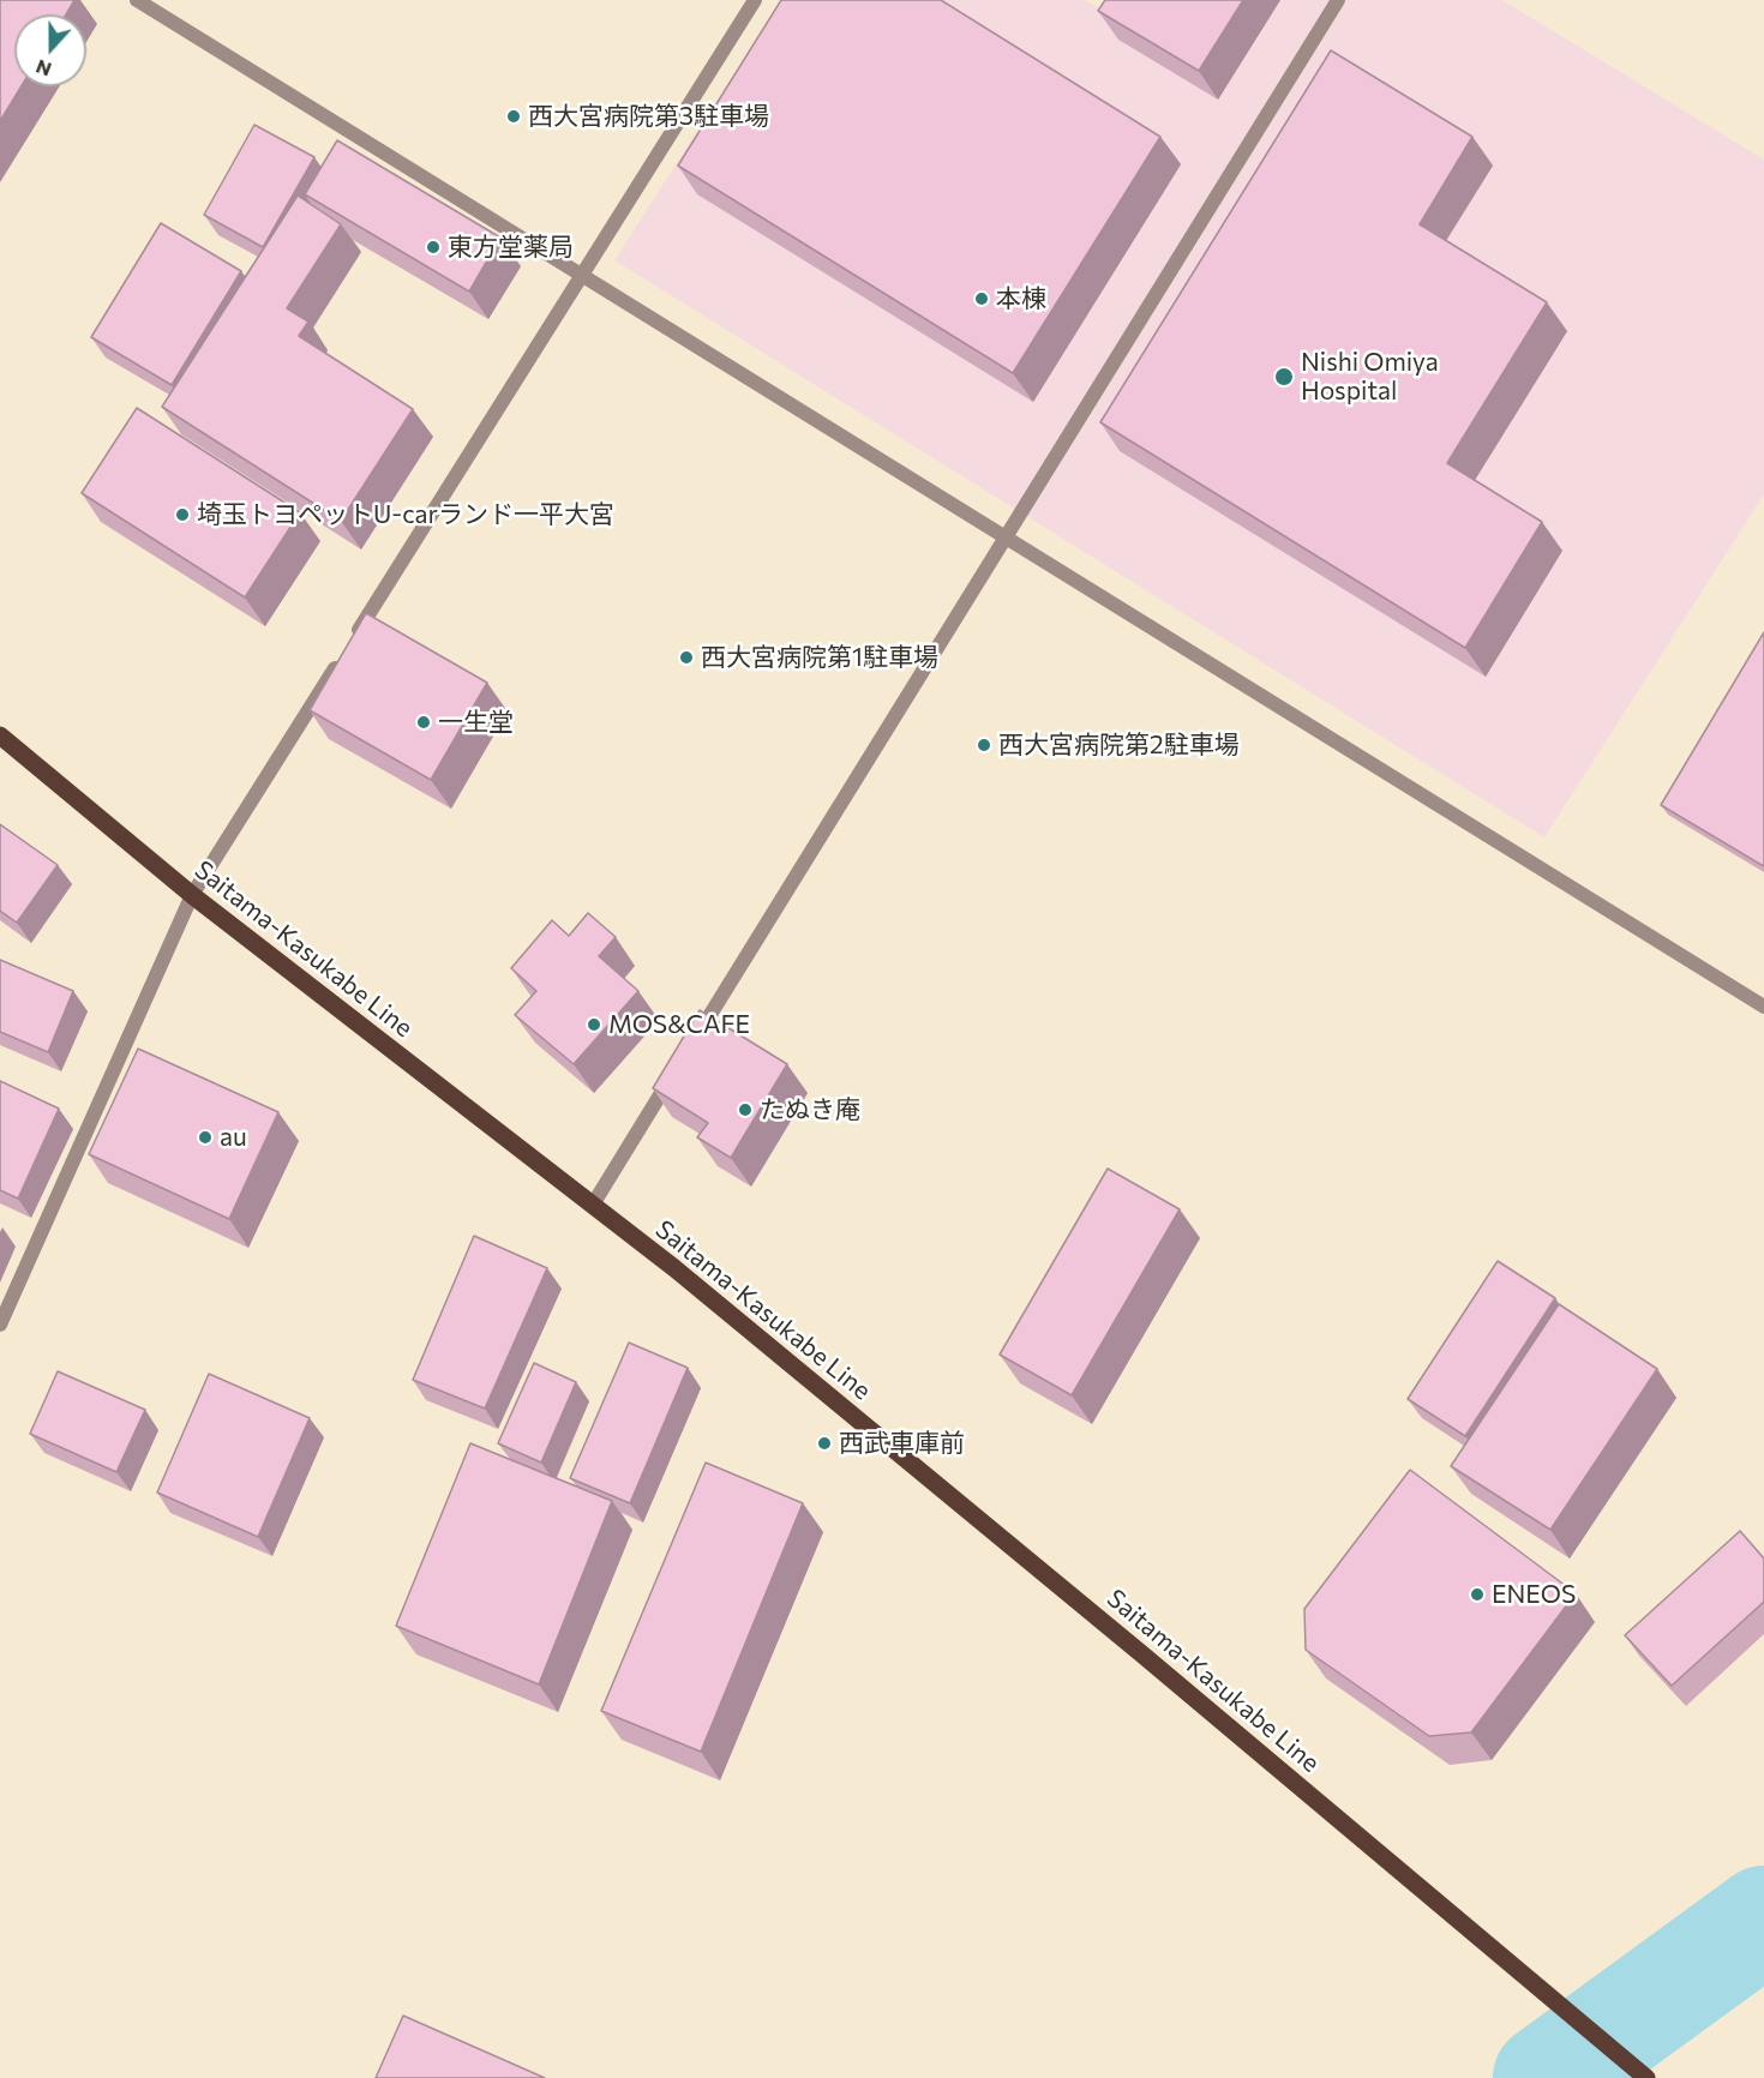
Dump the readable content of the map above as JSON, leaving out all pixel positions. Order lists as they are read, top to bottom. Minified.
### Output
{"streets":{"main road":["Saitama-Kasukabe Line"]},"places":["西大宮病院第3駐車場","東方堂薬局","本棟","Nishi Omiya Hospital","埼玉トヨペットU-carランド一平大宮","西大宮病院第1駐車場","一生堂","西大宮病院第2駐車場","MOS&CAFE","たぬき庵","au","西武車庫前","ENEOS"],"north":"bottom"}
